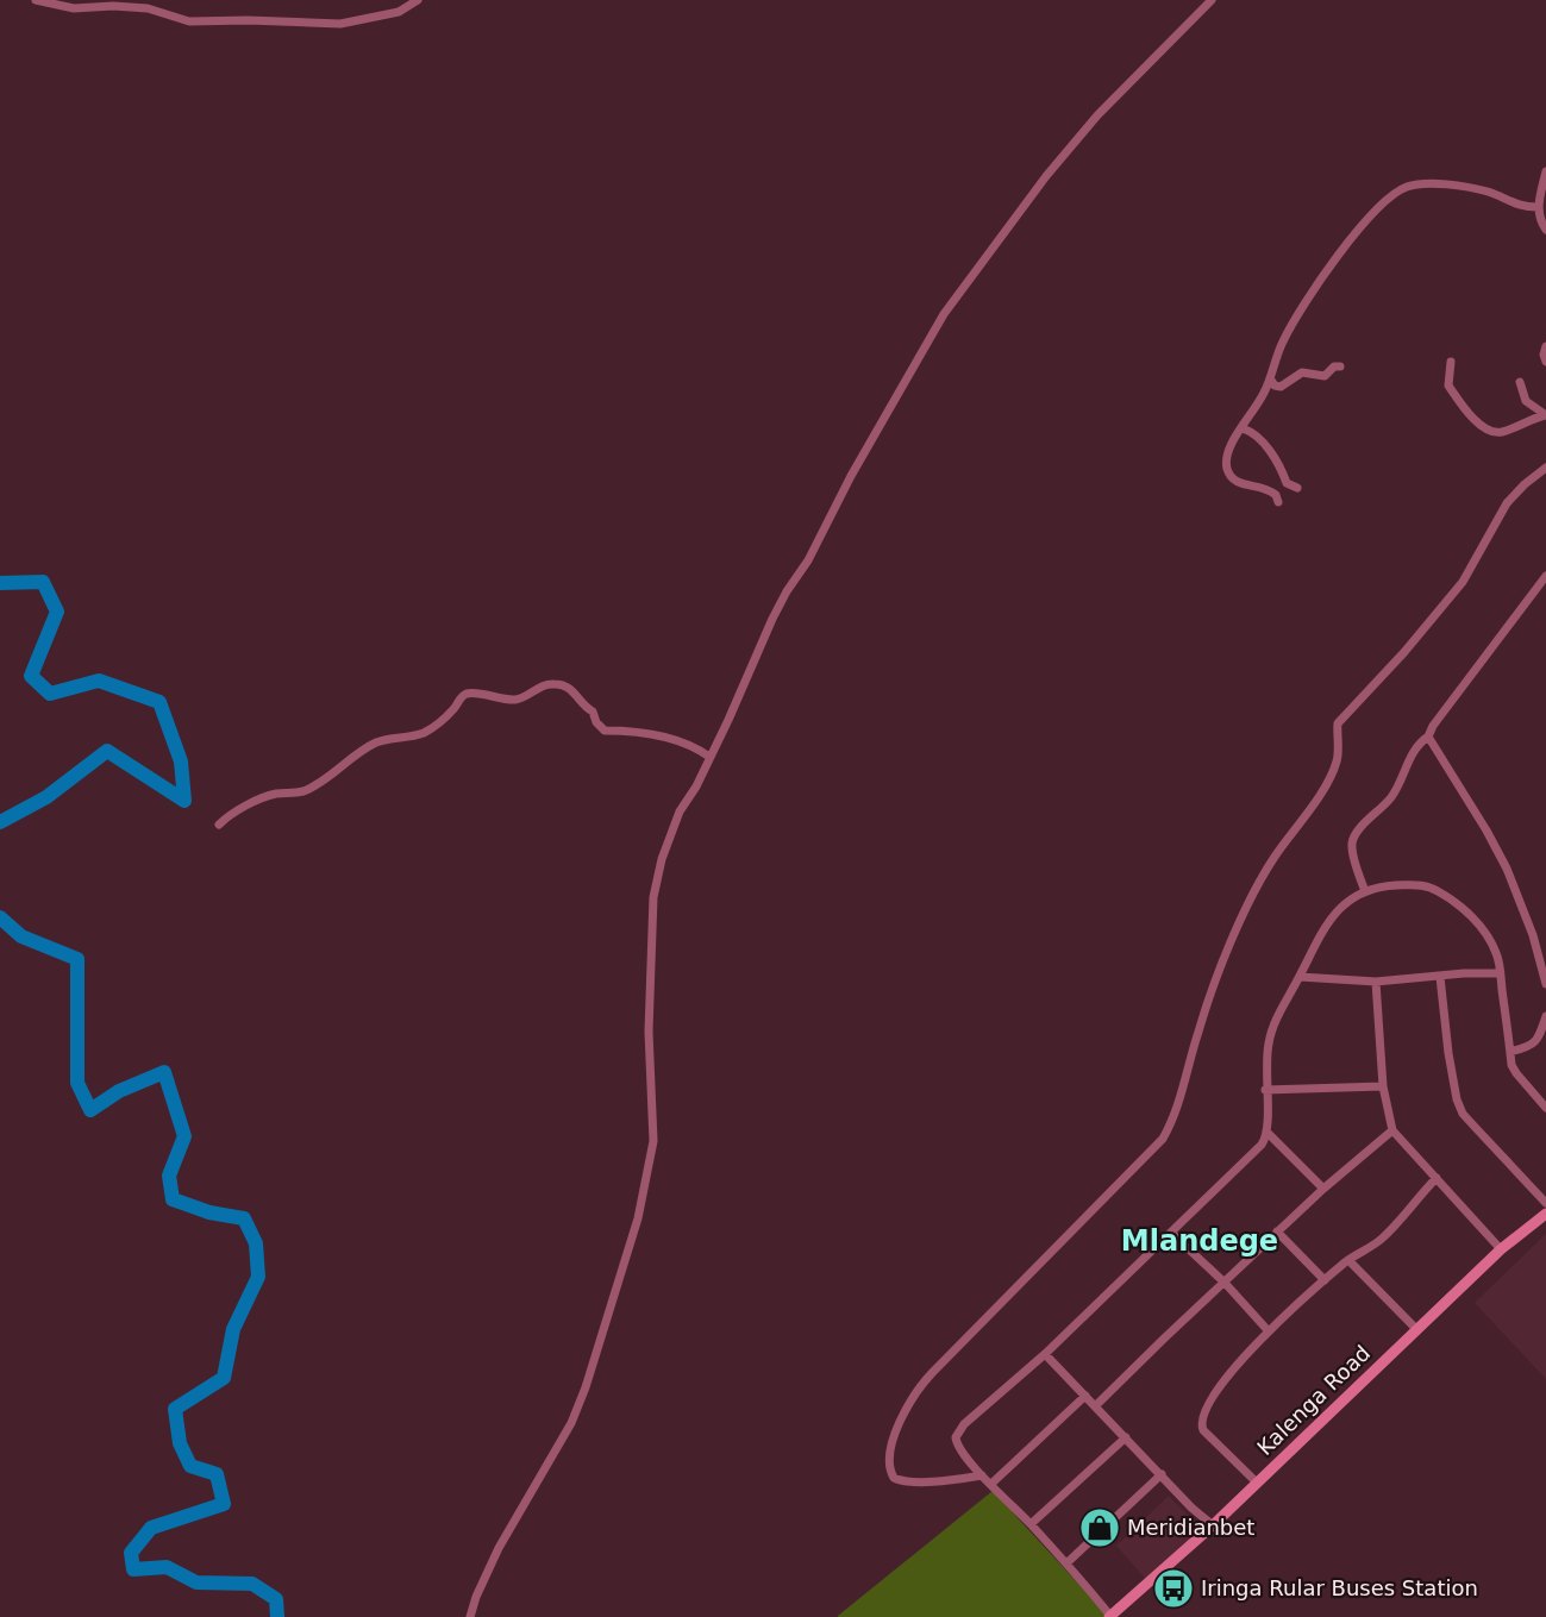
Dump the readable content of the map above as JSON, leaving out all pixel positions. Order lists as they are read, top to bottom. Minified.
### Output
{"streets":{"main road":["Kalenga Road"]},"districts":["Mlandege"],"places":{"shop":["Meridianbet"],"bus stop":["Iringa Rular Buses Station"]}}
